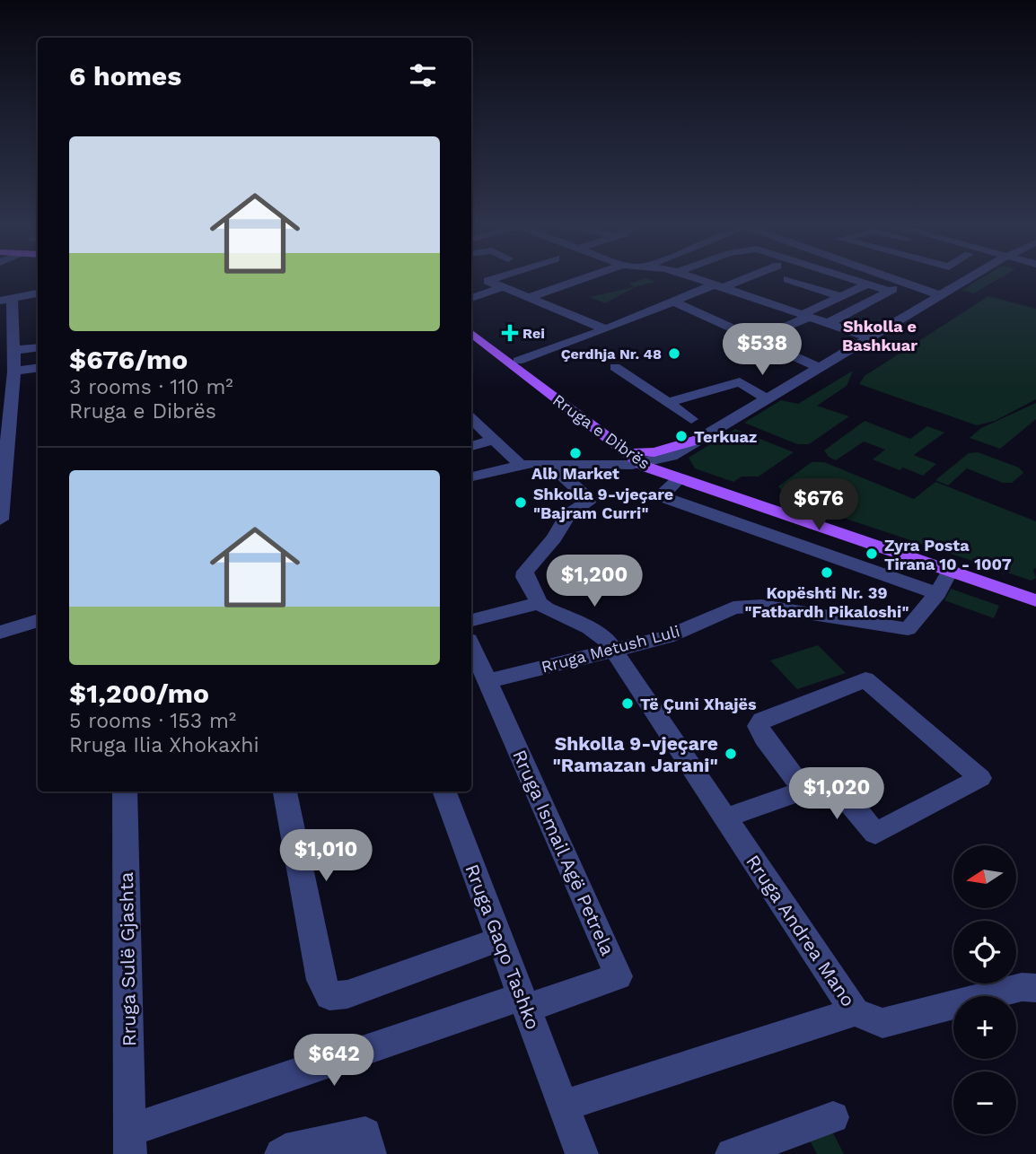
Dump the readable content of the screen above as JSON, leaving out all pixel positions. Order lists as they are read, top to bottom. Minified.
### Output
{"streets":{"main road":["Rruga e Dibrës"],"street":["Rruga Metush Luli","Rruga Ismail Agë Petrela","Rruga Andrea Mano","Rruga Gaqo Tashko","Rruga Sulë Gjashta"]},"crossings":[["Rruga e Dibrës","Rruga Metush Luli"],["Rruga Metush Luli","Rruga Ismail Agë Petrela"],["Rruga Metush Luli","Rruga Andrea Mano"],["Rruga Ismail Agë Petrela","Rruga Gaqo Tashko"],["Rruga Ismail Agë Petrela","Rruga Sulë Gjashta"],["Rruga Gaqo Tashko","Rruga Sulë Gjashta"]],"districts":["Shkolla e Bashkuar"],"places":{"health":["Rei"],"other":["Çerdhja Nr. 48","Terkuaz","Alb Market","Shkolla 9-vjeçare \"Bajram Curri\"","Zyra Posta Tirana 10 - 1007","Kopështi Nr. 39 \"Fatbardh Pikaloshi\"","Të Çuni Xhajës","Shkolla 9-vjeçare \"Ramazan Jarani\""]},"north":"left","page":{"heading":"6 homes","list":[{"name":"$676/mo","note":"3 rooms · 110 m² · Rruga e Dibrës"},{"name":"$1,200/mo","note":"5 rooms · 153 m² · Rruga Ilia Xhokaxhi"}],"price":["$538","$676","$1,200","$1,020","$1,010","$642"],"map_buttons":["+","−"]}}
